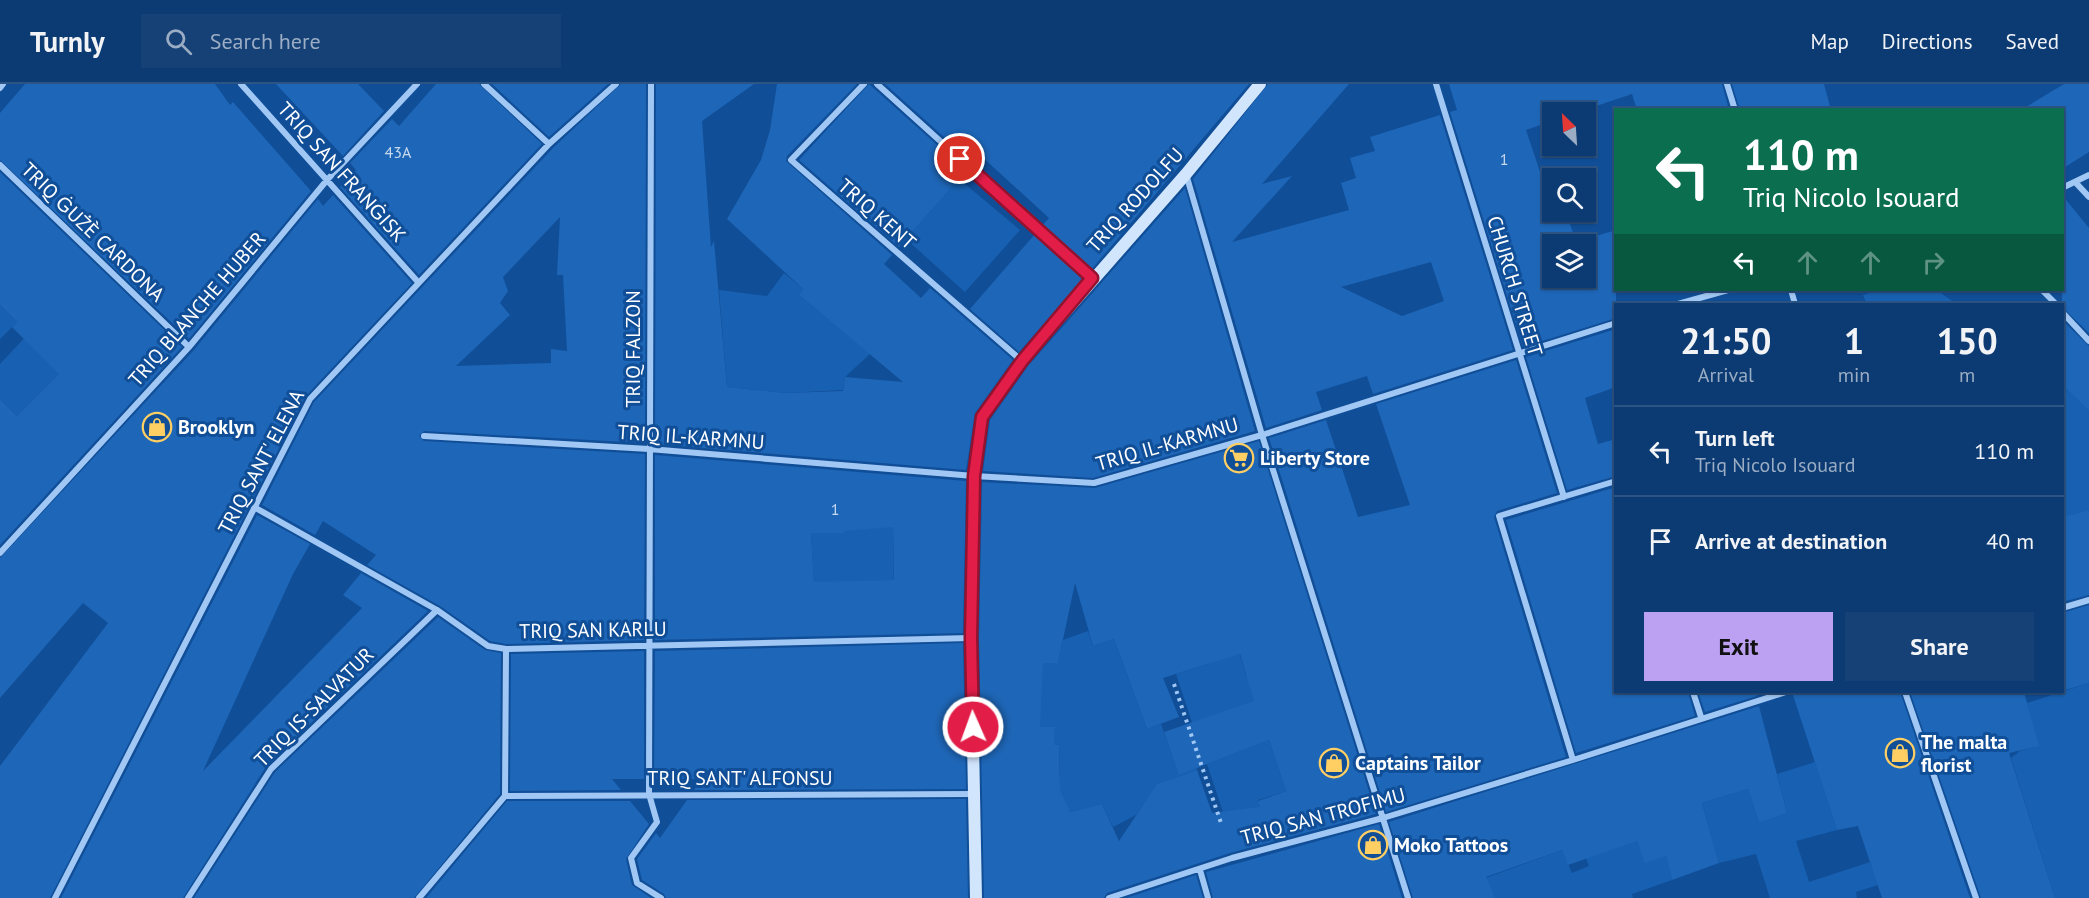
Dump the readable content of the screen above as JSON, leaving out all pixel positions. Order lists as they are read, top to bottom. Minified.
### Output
{"streets":{"street":["TRIQ SAN FRANĠISK","TRIQ RODOLFU","TRIQ KENT","TRIQ ĠUŻÈ CARDONA","CHURCH STREET","TRIQ BLANCHE HUBER","TRIQ FALZON","TRIQ IL-KARMNU","TRIQ SANT' ELENA","TRIQ SAN KARLU","TRIQ IS-SALVATUR","TRIQ SANT' ALFONSU","TRIQ SAN TROFIMU"]},"crossings":[["TRIQ SAN FRANĠISK","TRIQ BLANCHE HUBER"],["TRIQ SAN FRANĠISK","TRIQ SANT' ELENA"],["TRIQ RODOLFU","TRIQ KENT"],["TRIQ RODOLFU","TRIQ IL-KARMNU"],["TRIQ RODOLFU","TRIQ SAN KARLU"],["TRIQ RODOLFU","TRIQ SANT' ALFONSU"],["TRIQ ĠUŻÈ CARDONA","TRIQ BLANCHE HUBER"],["CHURCH STREET","TRIQ IL-KARMNU"],["TRIQ FALZON","TRIQ IL-KARMNU"],["TRIQ FALZON","TRIQ SAN KARLU"],["TRIQ FALZON","TRIQ SANT' ALFONSU"],["TRIQ SANT' ELENA","TRIQ SAN KARLU"],["TRIQ SAN KARLU","TRIQ IS-SALVATUR"]],"places":{"shop":["Brooklyn","The malta florist","Captains Tailor","Moko Tattoos"],"supermarket":["Liberty Store"]},"house_numbers":["43A","1","1"],"north":"top left","page":{"header":"Turnly","search":"Search here","nav":["Map","Directions","Saved"],"turn":["110 m","Triq Nicolo Isouard"],"eta":["21:50","Arrival","1","min","150","m"],"list":[{"name":"Turn left","note":"Triq Nicolo Isouard","value":"110 m"},{"name":"Arrive at destination","value":"40 m"}],"buttons":["Exit","Share"]}}
